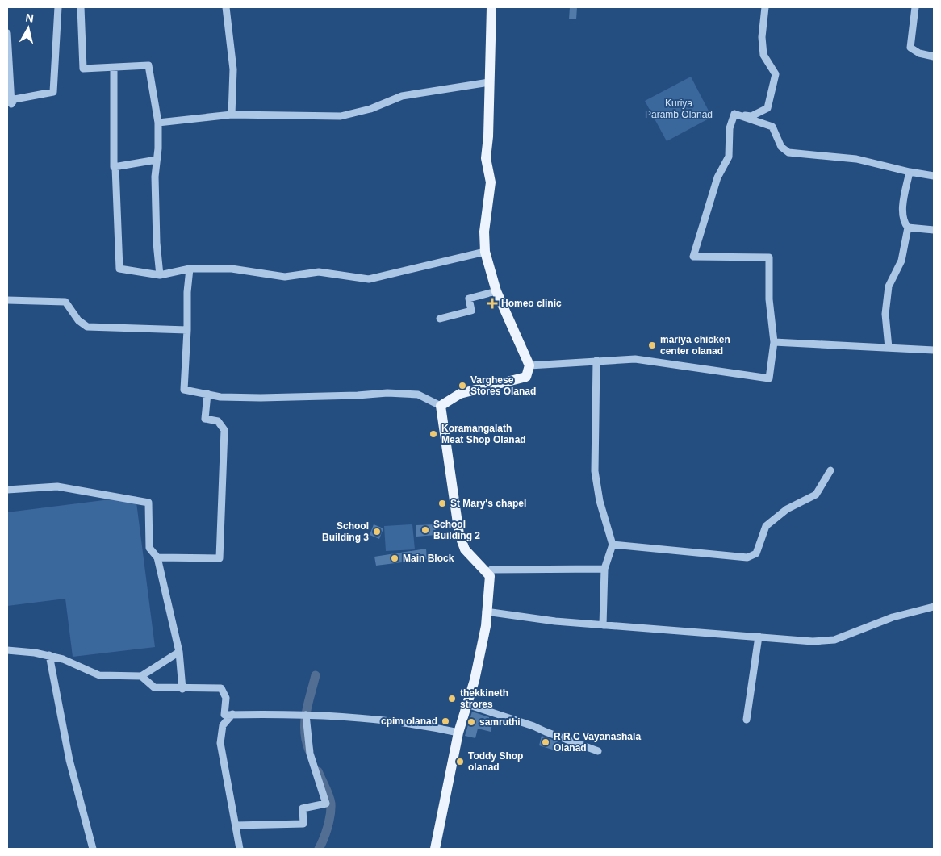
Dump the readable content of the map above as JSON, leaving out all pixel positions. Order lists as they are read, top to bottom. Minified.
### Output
{"parks":["Kuriya Paramb Olanad"],"places":{"health":["Homeo clinic"],"other":["mariya chicken center olanad","Varghese Stores Olanad","Koramangalath Meat Shop Olanad","St Mary's chapel","School Building 2","School Building 3","Main Block","thekkineth strores","cpim olanad","samruthi","R R C Vayanashala Olanad","Toddy Shop olanad"]},"north":"top"}
